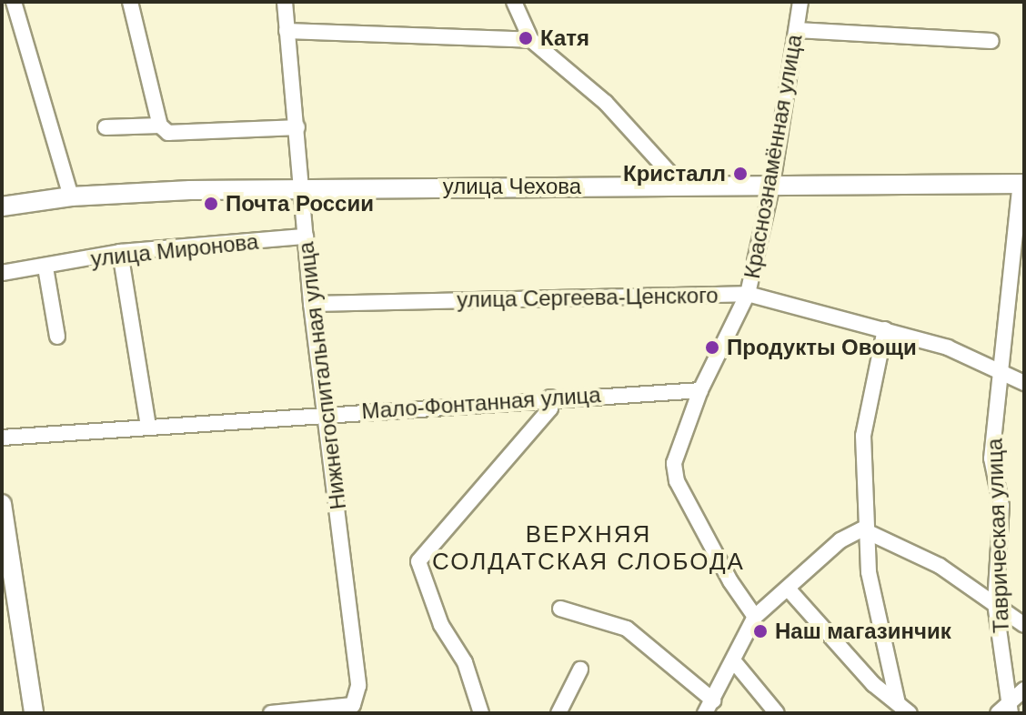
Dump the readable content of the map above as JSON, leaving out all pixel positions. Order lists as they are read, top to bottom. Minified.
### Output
{"streets":{"main road":["улица Чехова"],"street":["Краснознамённая улица","улица Миронова","улица Сергеева-Ценского","Нижнегоспитальная улица","Мало-Фонтанная улица","Таврическая улица"]},"crossings":[["Краснознамённая улица","улица Чехова"],["Краснознамённая улица","улица Сергеева-Ценского"],["Краснознамённая улица","Мало-Фонтанная улица"],["улица Чехова","Нижнегоспитальная улица"],["улица Чехова","Таврическая улица"],["улица Миронова","Нижнегоспитальная улица"],["улица Сергеева-Ценского","Нижнегоспитальная улица"],["улица Сергеева-Ценского","Таврическая улица"],["Нижнегоспитальная улица","Мало-Фонтанная улица"]],"districts":["ВЕРХНЯЯ СОЛДАТСКАЯ СЛОБОДА"],"places":["Катя","Кристалл","Почта России","Продукты Овощи","Наш магазинчик"]}
